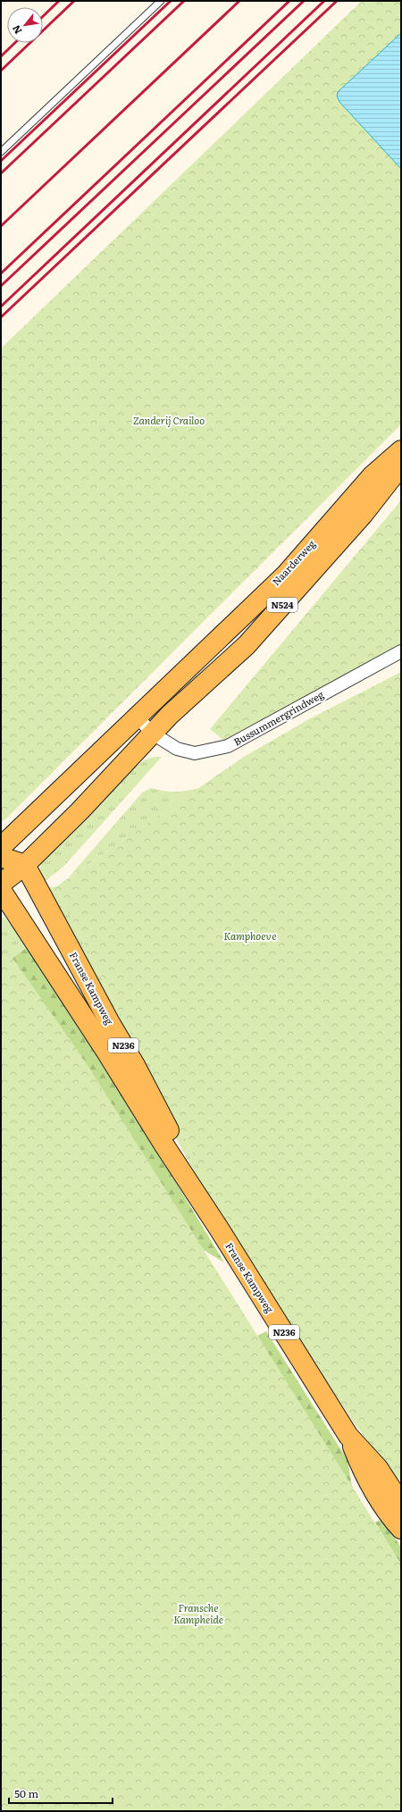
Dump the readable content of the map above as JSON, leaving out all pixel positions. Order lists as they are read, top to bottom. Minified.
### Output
{"streets":{"main road":["Naarderweg","N524","Franse Kampweg","N236"],"street":["Bussummergrindweg"]},"crossings":[["Naarderweg","N524"],["Naarderweg","Bussummergrindweg"],["N524","Bussummergrindweg"],["N524","Franse Kampweg"]],"parks":["Zanderij Crailoo","Kamphoeve","Fransche Kampheide"],"scale_bar":"50 m","north":"bottom left"}
